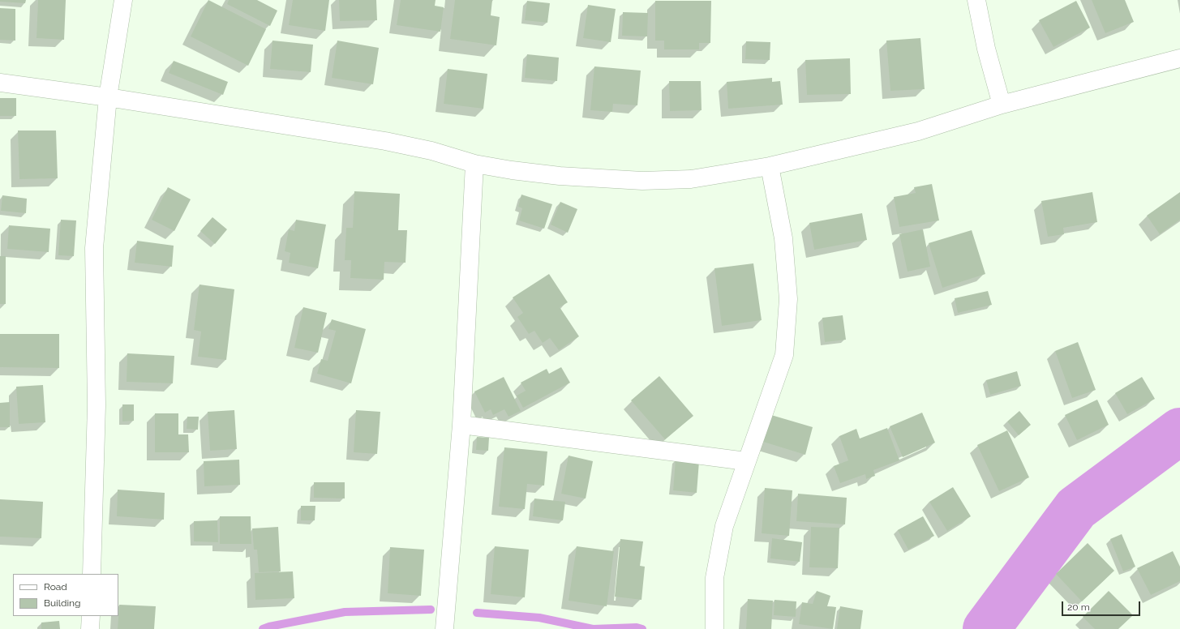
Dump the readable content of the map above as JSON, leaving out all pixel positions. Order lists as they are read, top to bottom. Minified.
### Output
{"legend":["Road","Building"],"scale_bar":"20 m"}
